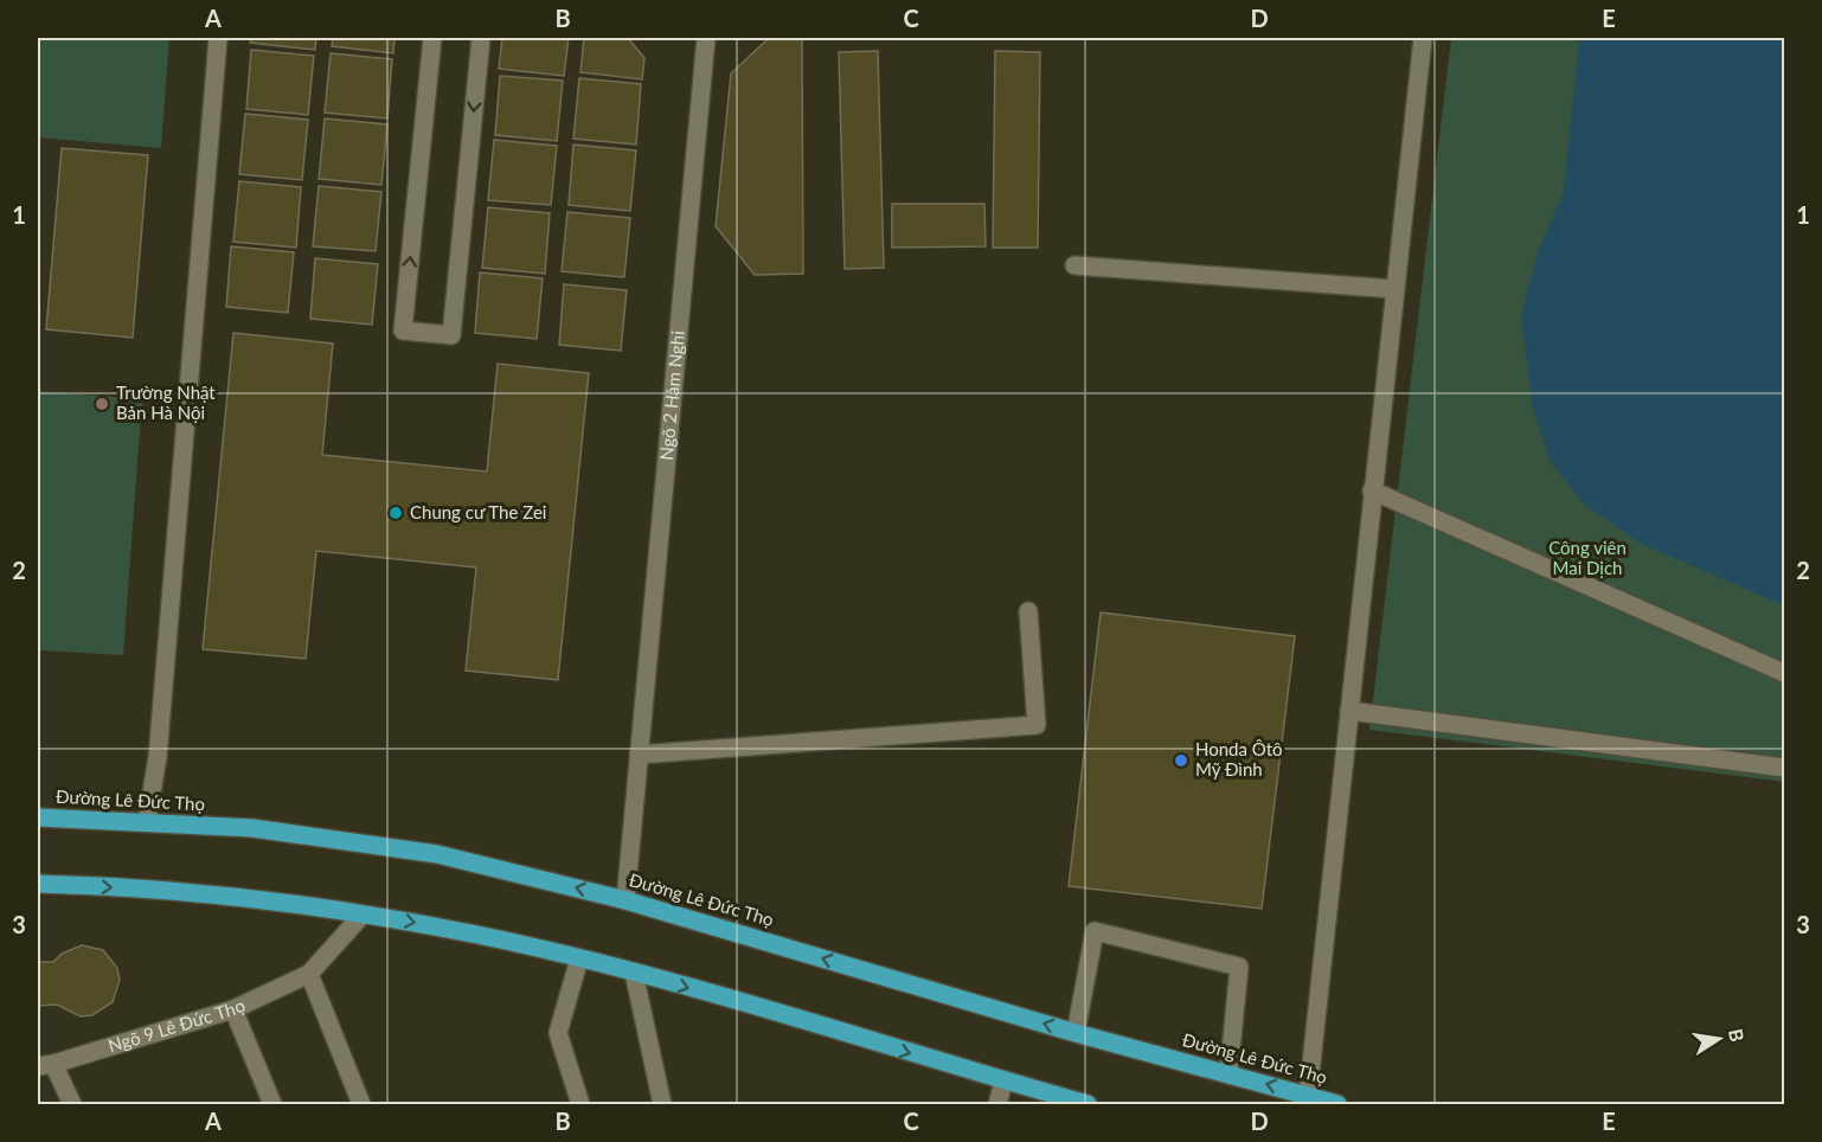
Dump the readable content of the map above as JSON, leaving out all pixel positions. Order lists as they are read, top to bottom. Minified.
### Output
{"streets":{"main road":["Đường Lê Đức Thọ"],"street":["Ngõ 2 Hàm Nghi","Ngõ 9 Lê Đức Thọ"]},"crossings":[["Ngõ 2 Hàm Nghi","Đường Lê Đức Thọ"]],"parks":["Công viên Mai Dịch"],"places":["Trường Nhật Bản Hà Nội","Chung cư The Zei","Honda Ôtô Mỹ Đình"],"north":"right","grid":{"columns":["A","B","C","D","E"],"rows":["1","2","3"]}}
